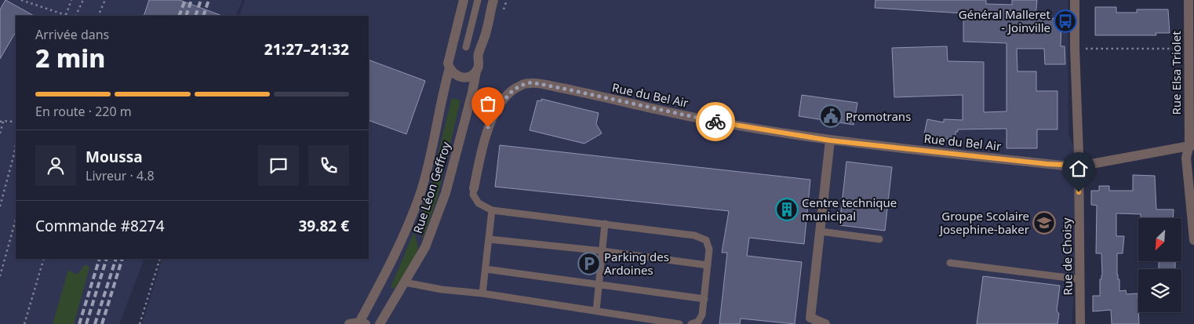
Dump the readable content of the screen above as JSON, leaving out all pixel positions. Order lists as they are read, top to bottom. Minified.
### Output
{"streets":{"street":["Rue Elsa Triolet","Rue du Bel Air","Rue Léon Geffroy","Rue de Choisy"]},"crossings":[["Rue Elsa Triolet","Rue du Bel Air"],["Rue du Bel Air","Rue de Choisy"]],"places":{"bus stop":["Général Malleret - Joinville"],"public building":["Promotrans"],"building":["Centre technique municipal"],"school or university":["Groupe Scolaire Josephine-baker"],"parking":["Parking des Ardoines"]},"north":"bottom left","page":{"heading":["2 min","Arrivée dans","21:27–21:32"],"panel":["Moussa","Livreur · 4.8","Commande #8274","39.82 €"],"bar":"En route · 220 m"}}
